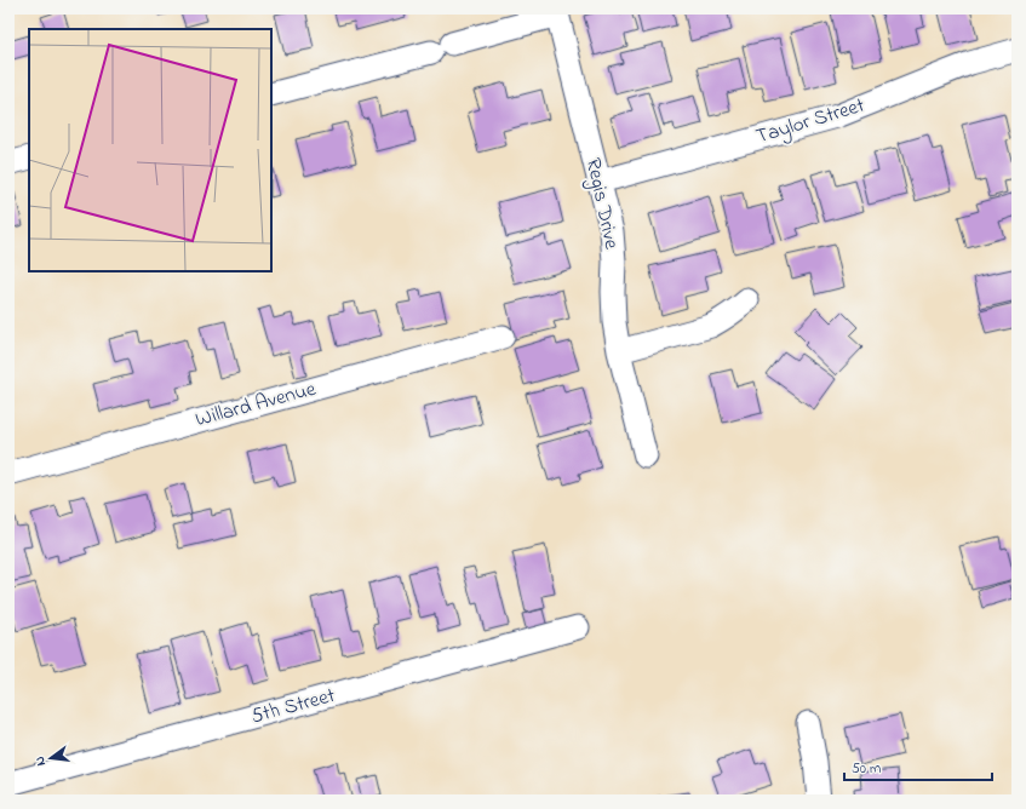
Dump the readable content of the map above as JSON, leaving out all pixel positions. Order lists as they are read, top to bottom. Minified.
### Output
{"streets":{"street":["Taylor Street","Regis Drive","Willard Avenue","5th Street"]},"crossings":[["Taylor Street","Regis Drive"]],"scale_bar":"50 m","north":"left"}
